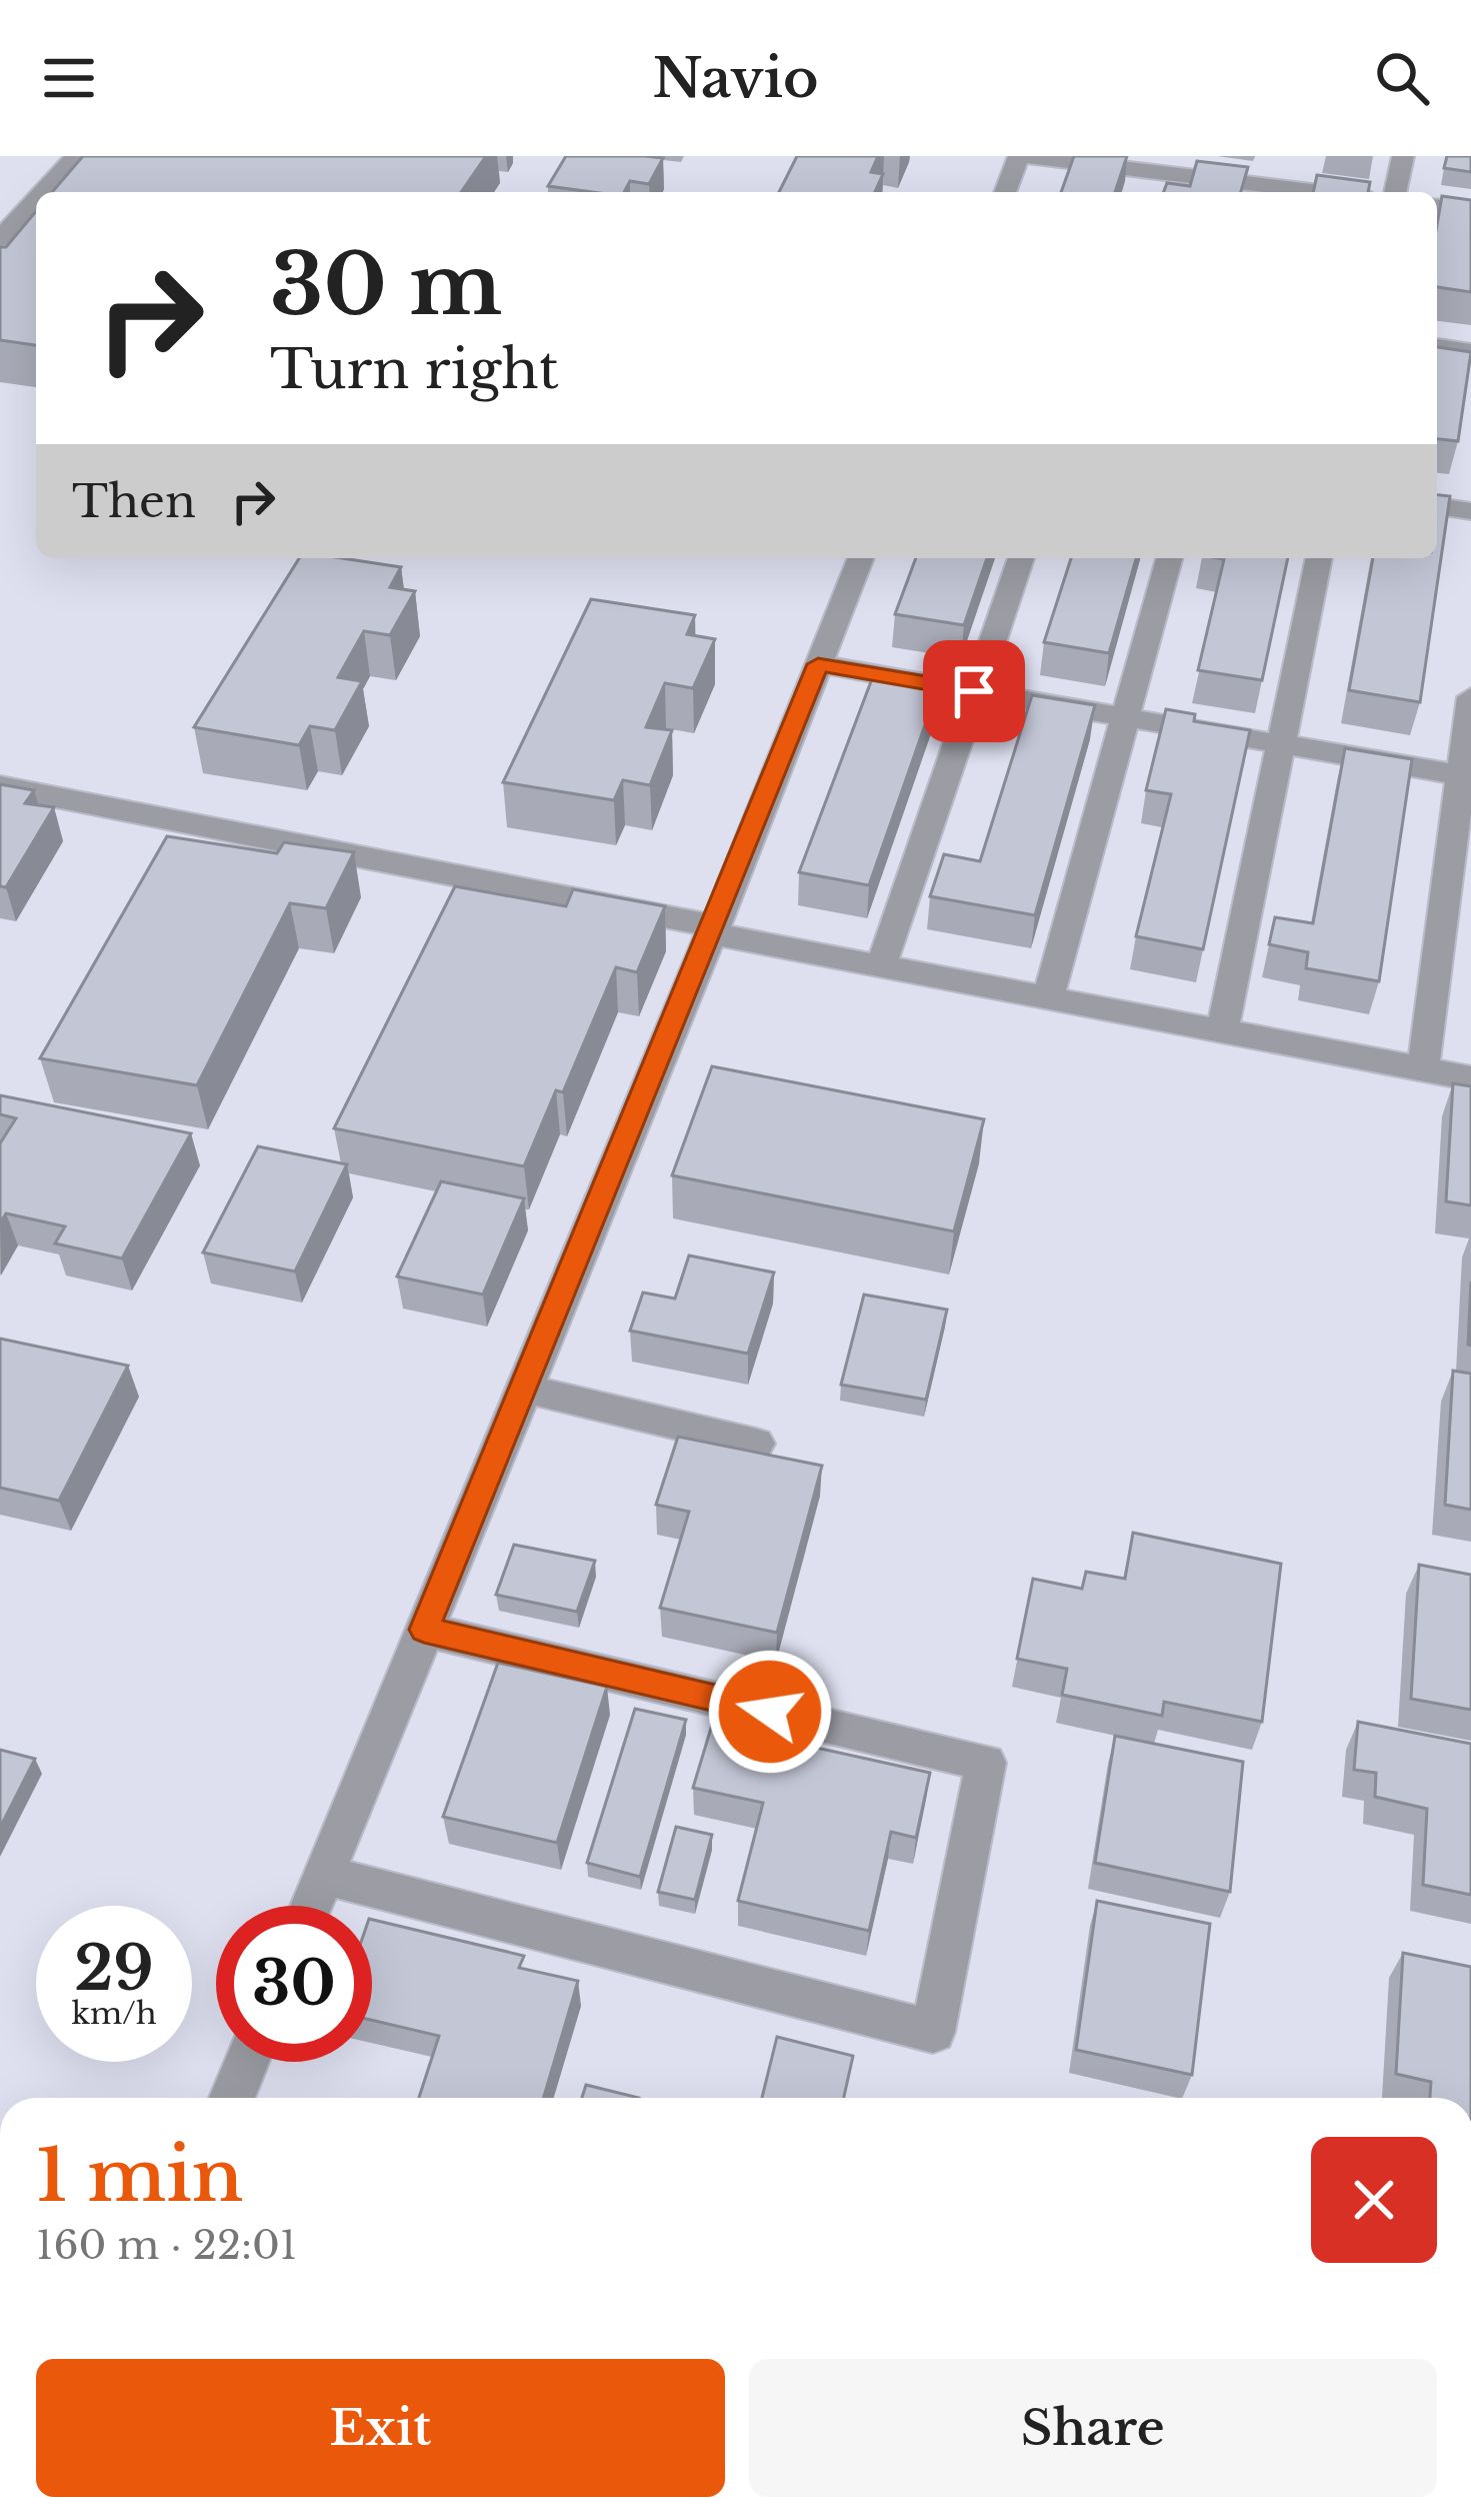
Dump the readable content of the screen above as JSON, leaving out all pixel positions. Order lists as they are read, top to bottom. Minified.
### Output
{"page":{"header":"Navio","turn":["30 m","Turn right"],"then":"Then","speed":"29 km/h","limit":"30","heading":["1 min","160 m · 22:01"],"buttons":["Exit","Share"]}}
